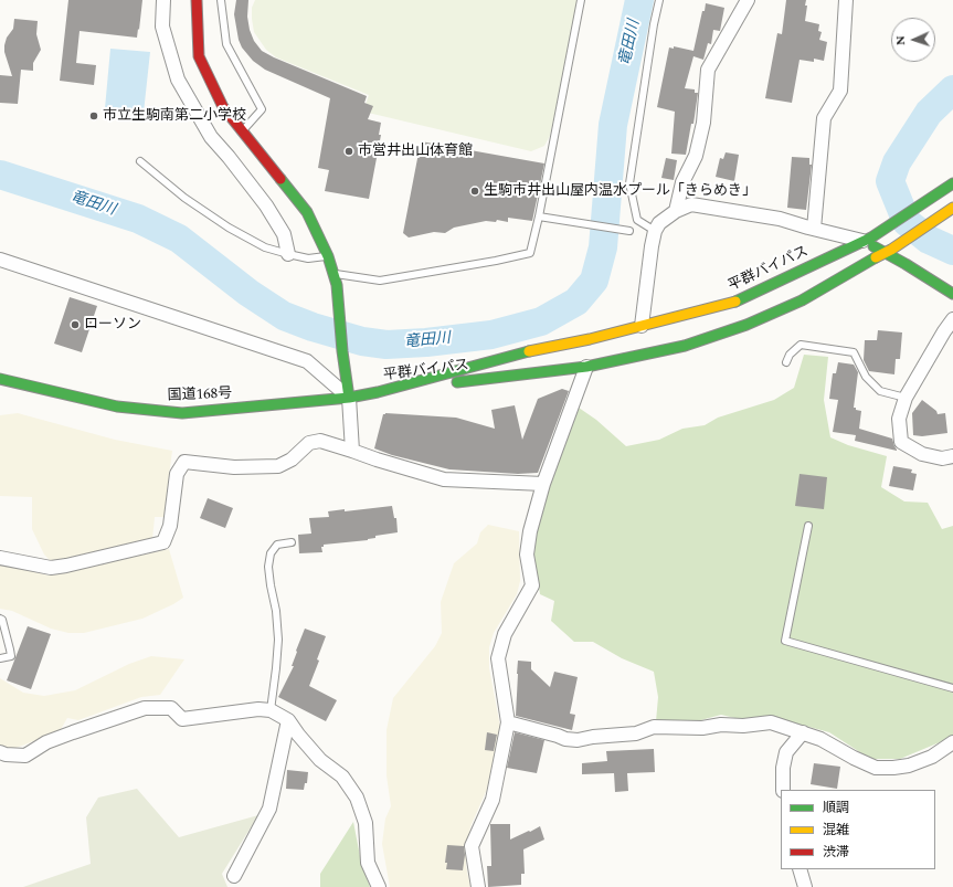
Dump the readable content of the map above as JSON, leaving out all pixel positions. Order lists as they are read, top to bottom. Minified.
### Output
{"streets":{"main road":["平群バイパス","国道168号"]},"crossings":[["平群バイパス","国道168号"]],"water":["竜田川"],"places":["市立生駒南第二小学校","市営井出山体育館","生駒市井出山屋内温水プール「きらめき」","ローソン"],"legend":["順調","混雑","渋滞"],"north":"left"}
